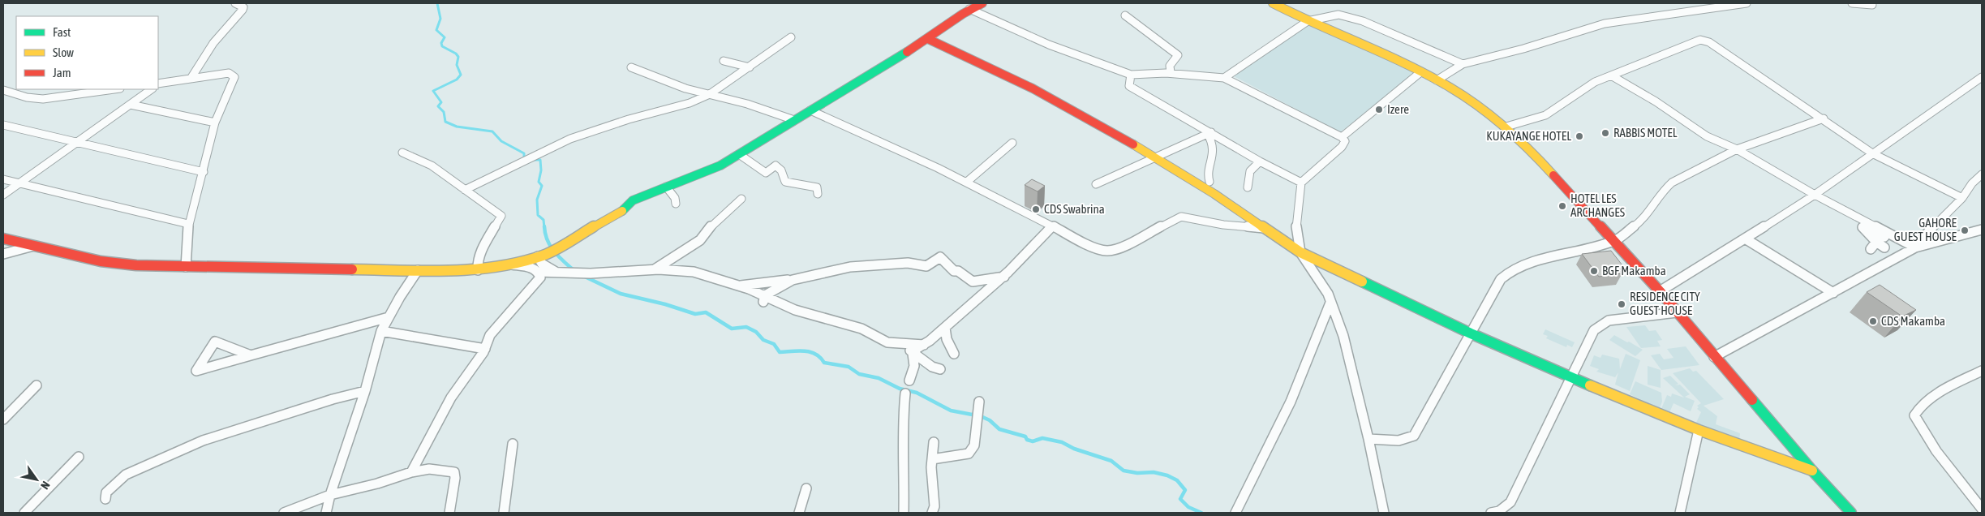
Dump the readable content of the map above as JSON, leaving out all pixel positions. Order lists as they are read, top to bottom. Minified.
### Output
{"places":["Izere","RABBIS MOTEL","KUKAYANGE HOTEL","HOTEL LES ARCHANGES","CDS Swabrina","GAHORE GUEST HOUSE","BGF Makamba","RESIDENCE CITY GUEST HOUSE","CDS Makamba"],"legend":["Fast","Slow","Jam"],"north":"bottom right"}
